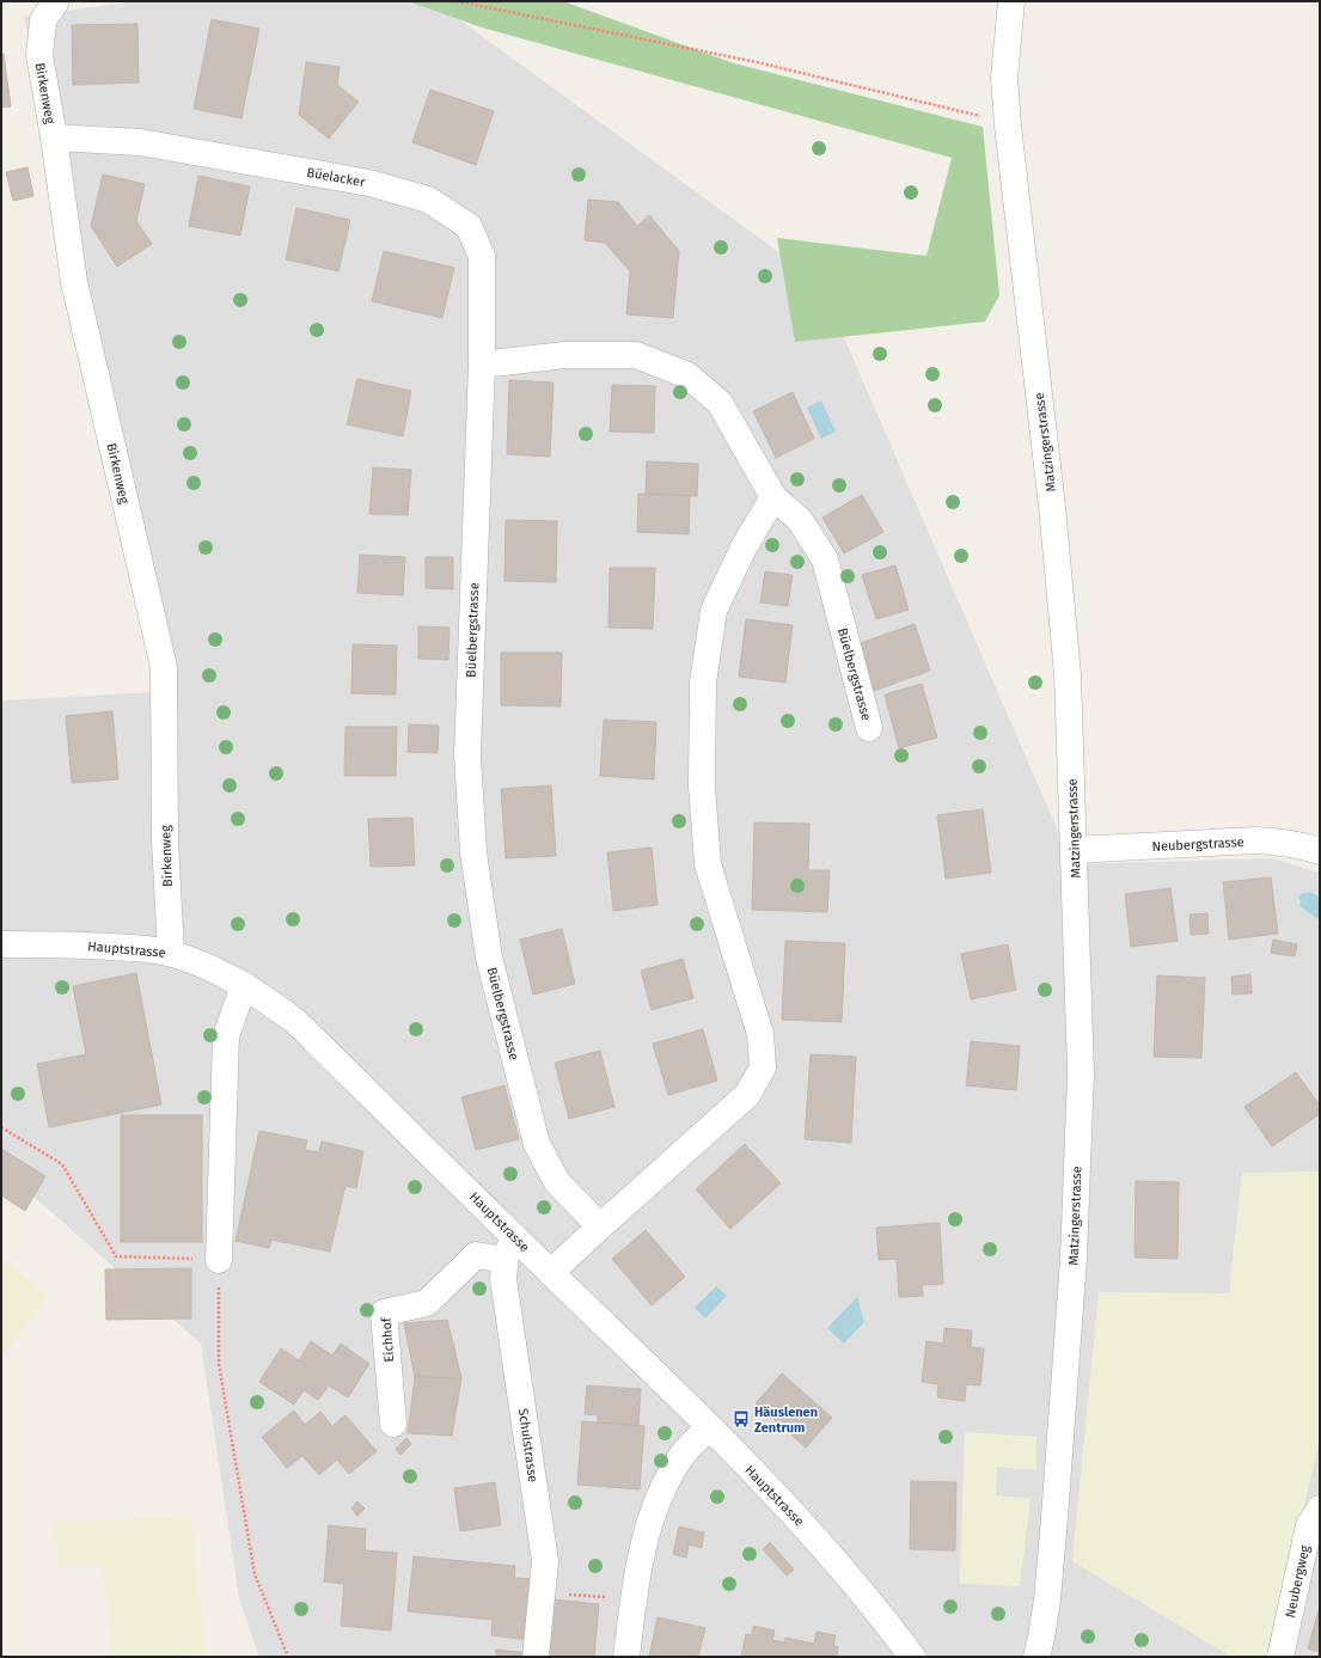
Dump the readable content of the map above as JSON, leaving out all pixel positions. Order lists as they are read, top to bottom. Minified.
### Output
{"streets":{"street":["Birkenweg","Büelacker","Matzingerstrasse","Büelbergstrasse","Neubergstrasse","Hauptstrasse","Eichhof","Schulstrasse","Neubergweg"]},"crossings":[["Birkenweg","Büelacker"],["Birkenweg","Hauptstrasse"],["Büelacker","Büelbergstrasse"],["Matzingerstrasse","Neubergstrasse"],["Hauptstrasse","Eichhof"],["Hauptstrasse","Schulstrasse"],["Eichhof","Schulstrasse"]],"places":{"bus stop":["Häuslenen Zentrum"]}}
